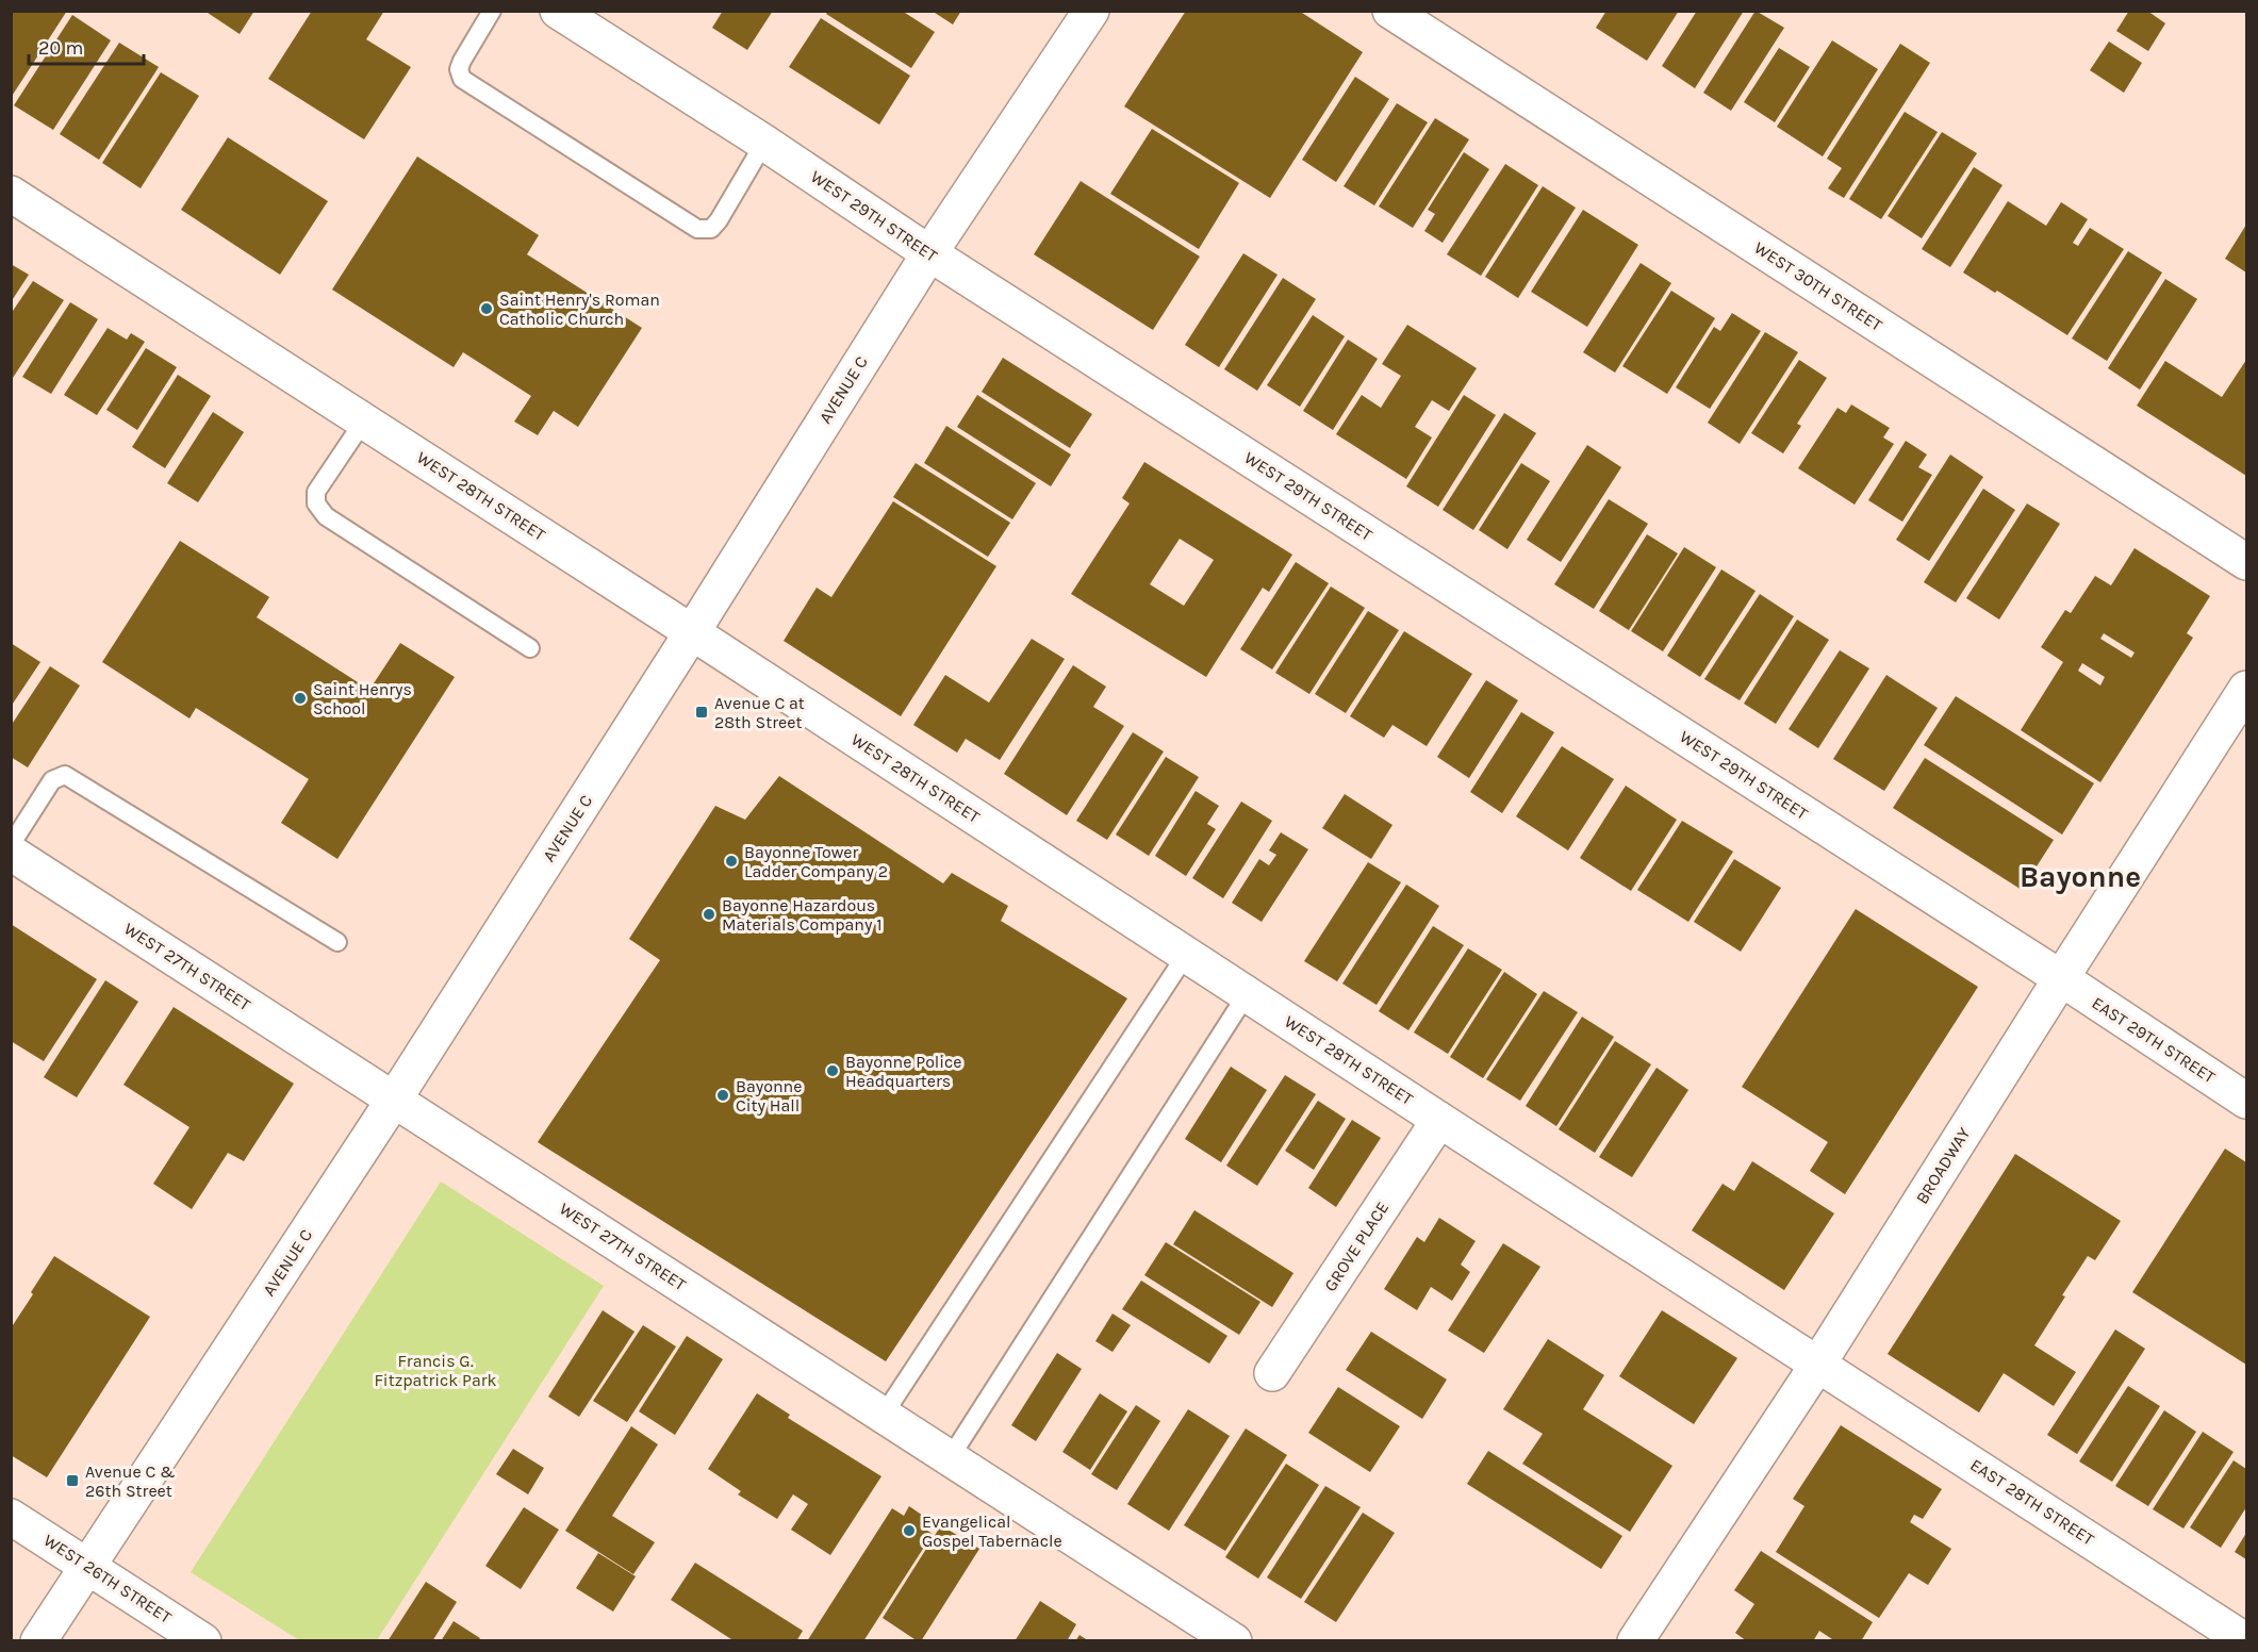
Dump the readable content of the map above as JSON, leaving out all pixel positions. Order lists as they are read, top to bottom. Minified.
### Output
{"streets":{"street":["WEST 29TH STREET","WEST 30TH STREET","AVENUE C","WEST 28TH STREET","WEST 27TH STREET","EAST 29TH STREET","BROADWAY","GROVE PLACE","EAST 28TH STREET","WEST 26TH STREET"]},"crossings":[["WEST 29TH STREET","AVENUE C"],["WEST 29TH STREET","EAST 29TH STREET"],["WEST 29TH STREET","BROADWAY"],["AVENUE C","WEST 28TH STREET"],["AVENUE C","WEST 27TH STREET"],["AVENUE C","WEST 26TH STREET"],["WEST 28TH STREET","BROADWAY"],["WEST 28TH STREET","GROVE PLACE"],["WEST 28TH STREET","EAST 28TH STREET"],["EAST 29TH STREET","BROADWAY"],["BROADWAY","EAST 28TH STREET"]],"districts":["Bayonne"],"parks":["Francis G. Fitzpatrick Park"],"places":{"other":["Saint Henry's Roman Catholic Church","Saint Henrys School","Bayonne Tower Ladder Company 2","Bayonne Hazardous Materials Company 1","Bayonne Police Headquarters","Bayonne City Hall","Evangelical Gospel Tabernacle"],"transit":["Avenue C at 28th Street","Avenue C & 26th Street"]},"scale_bar":"20 m"}
